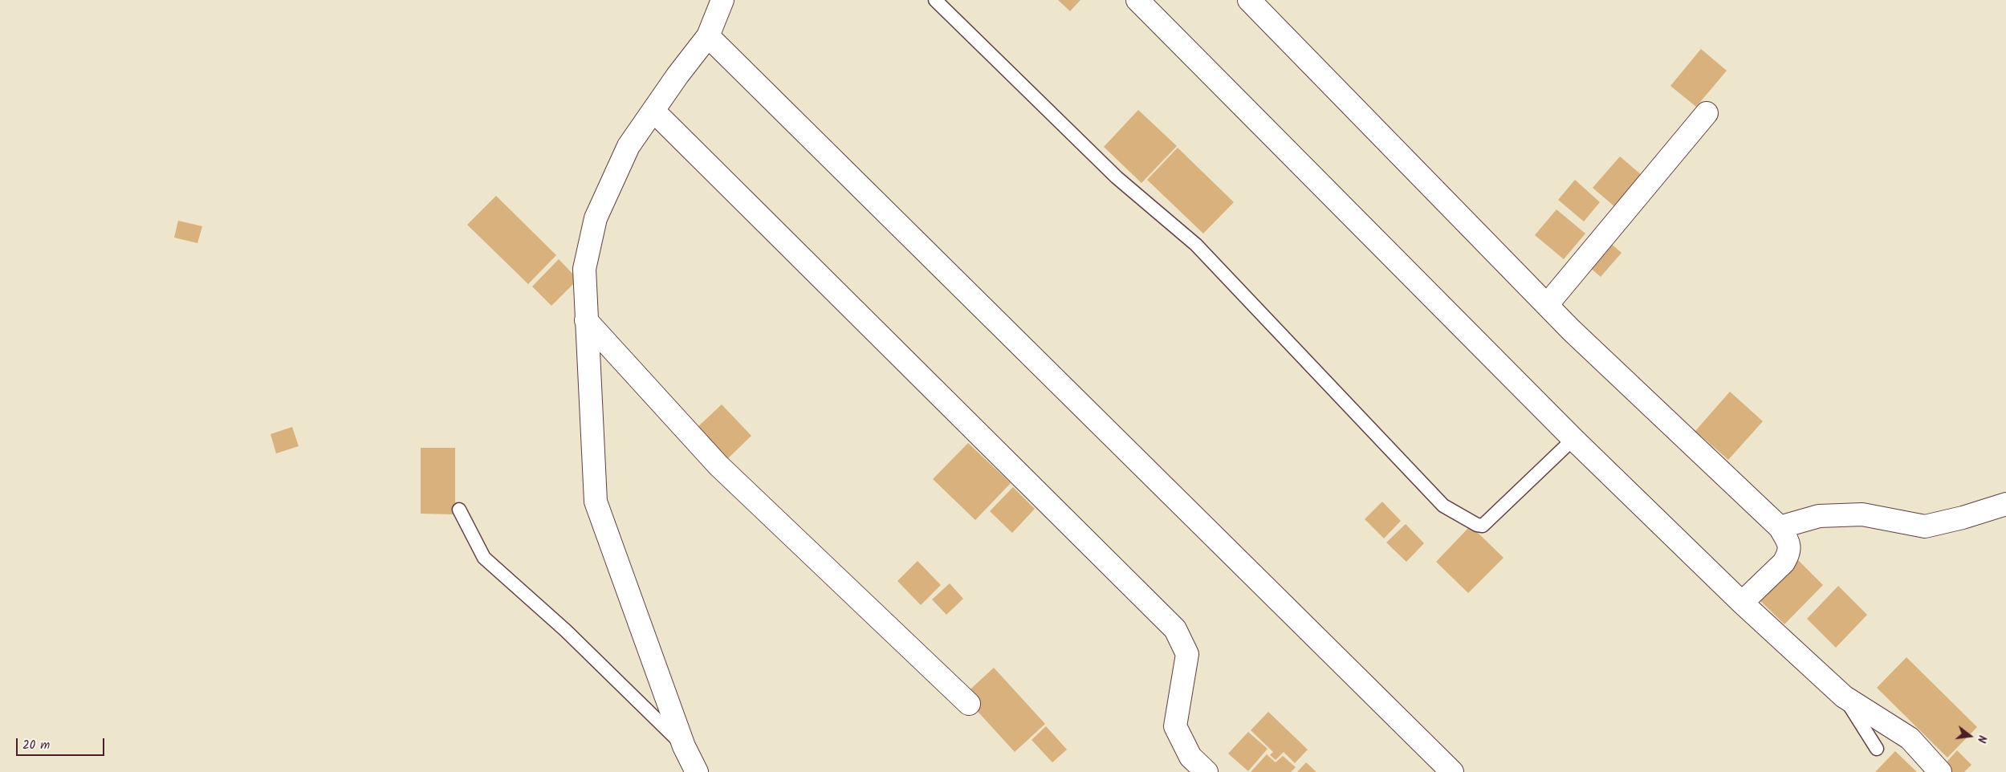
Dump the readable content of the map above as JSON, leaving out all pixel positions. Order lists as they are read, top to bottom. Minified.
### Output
{"scale_bar":"20 m","north":"right"}
